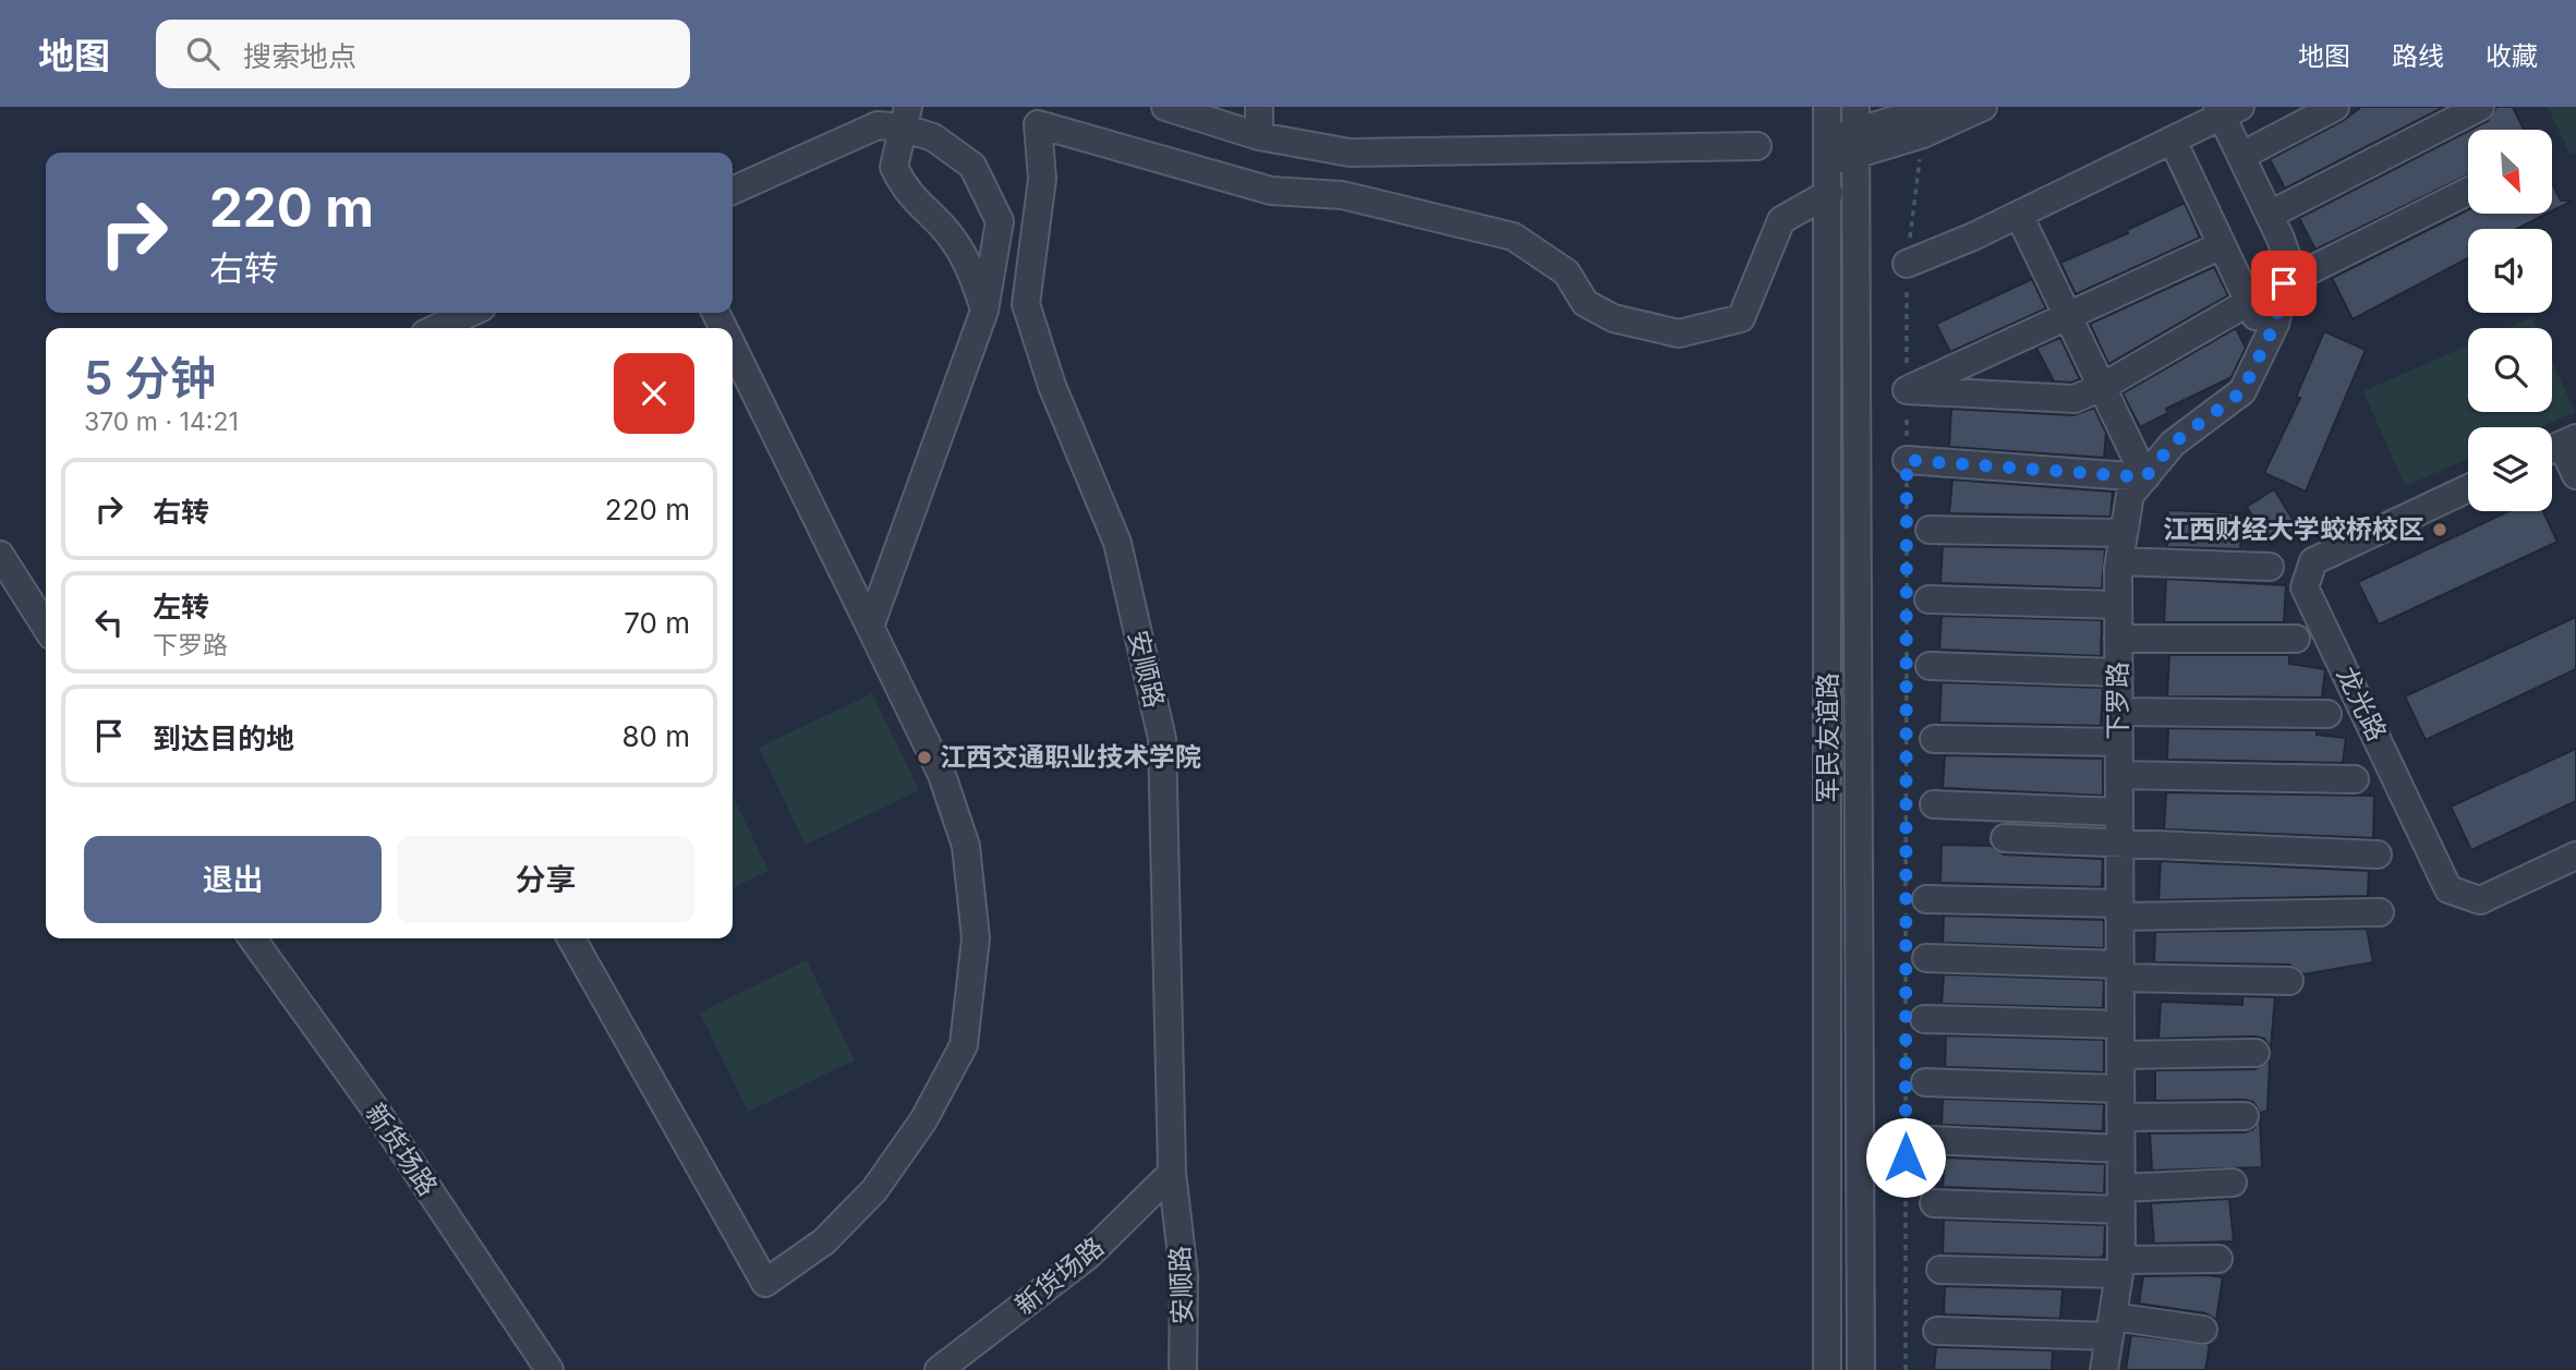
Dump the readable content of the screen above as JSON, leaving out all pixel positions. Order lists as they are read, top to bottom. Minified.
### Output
{"streets":{"street":["安顺路","下罗路","龙光路","军民友谊路","新货场路"]},"crossings":[["安顺路","军民友谊路"],["安顺路","新货场路"]],"places":["江西财经大学蛟桥校区","江西交通职业技术学院"],"north":"bottom right","page":{"header":"地图","search":"搜索地点","nav":["地图","路线","收藏"],"turn":["220 m","右转"],"heading":["5 分钟","370 m · 14:21"],"list":[{"name":"右转","value":"220 m"},{"name":"左转","note":"下罗路","value":"70 m"},{"name":"到达目的地","value":"80 m"}],"buttons":["退出","分享"]}}
